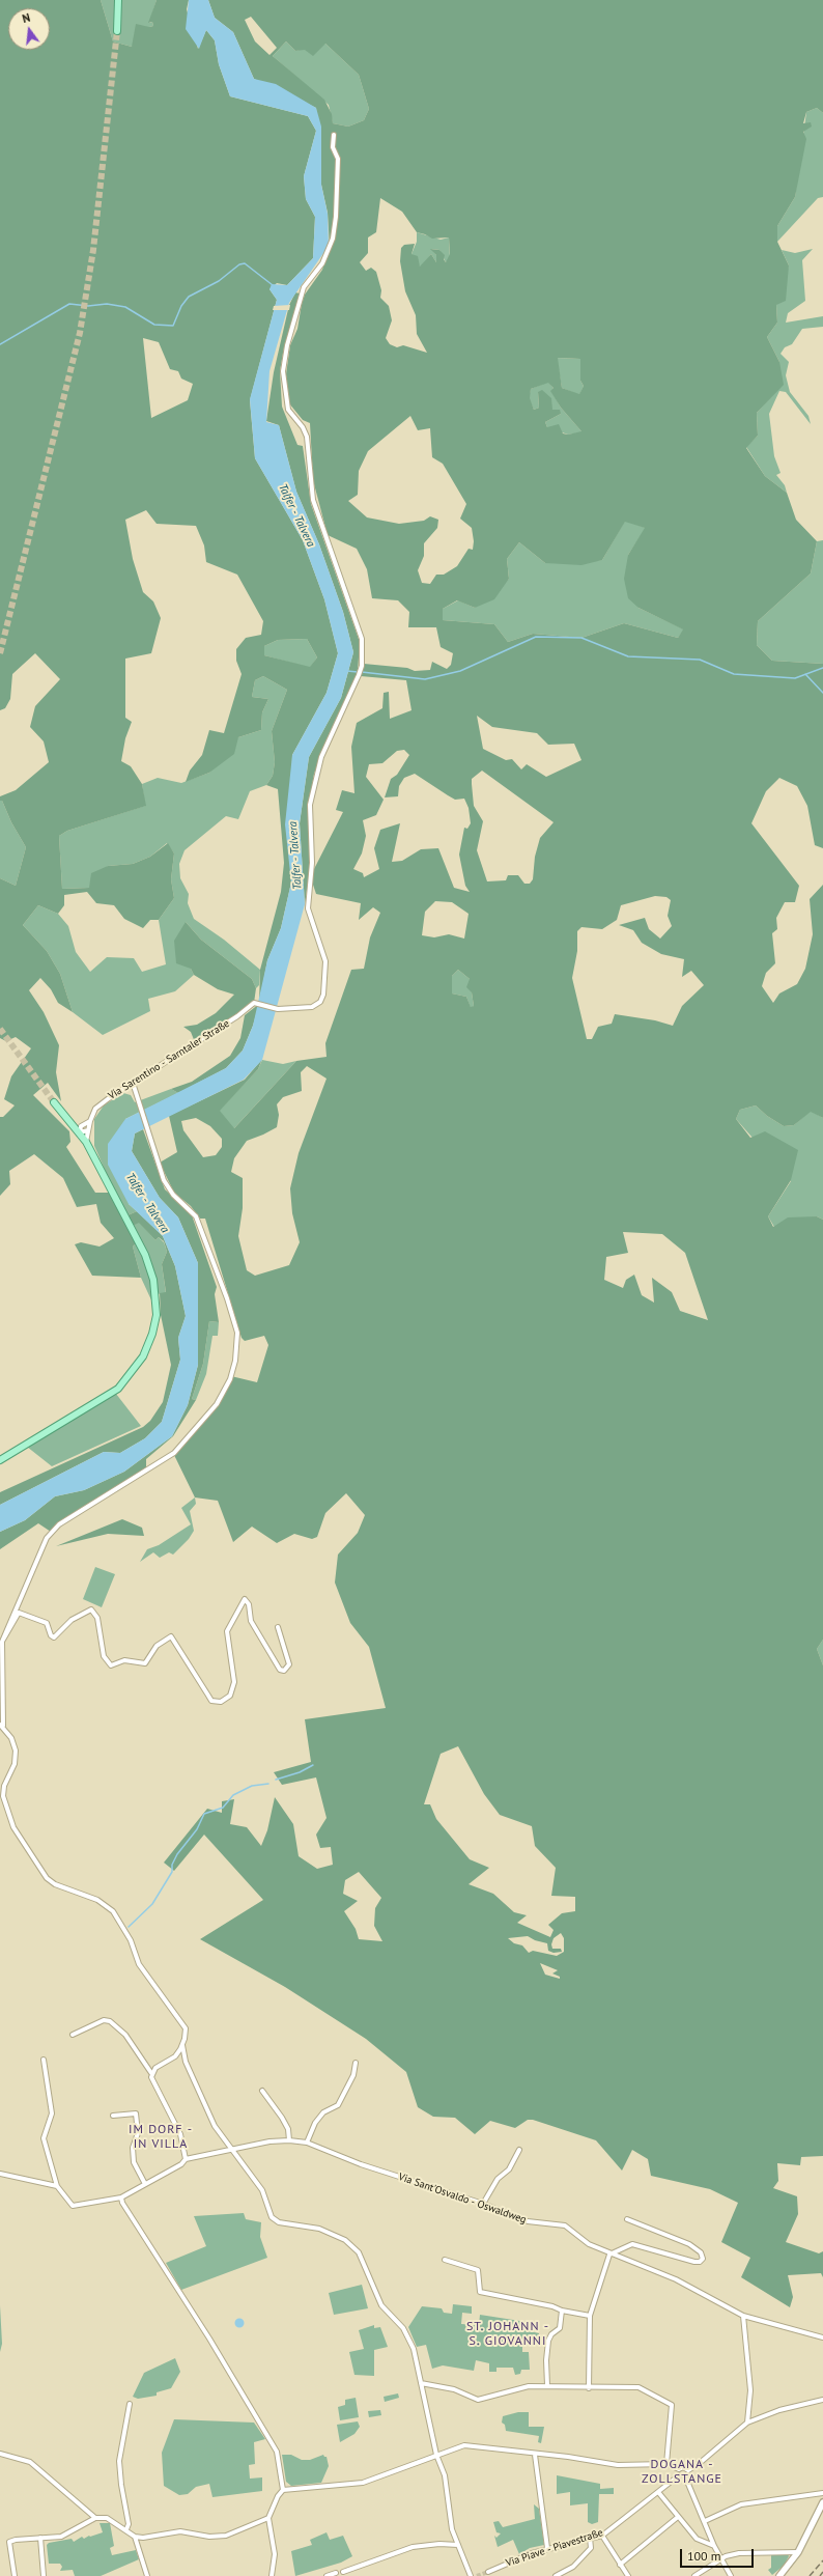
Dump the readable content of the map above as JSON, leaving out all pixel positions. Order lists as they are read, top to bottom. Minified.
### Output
{"streets":{"street":["Via Sarentino - Sarntaler Straße","Via Sant'Osvaldo - Oswaldweg","Via Piave - Piavestraße"]},"districts":["IM DORF - IN VILLA","ST. JOHANN - S. GIOVANNI","DOGANA - ZOLLSTANGE"],"water":["Talfer - Talvera"],"scale_bar":"100 m","north":"top"}
